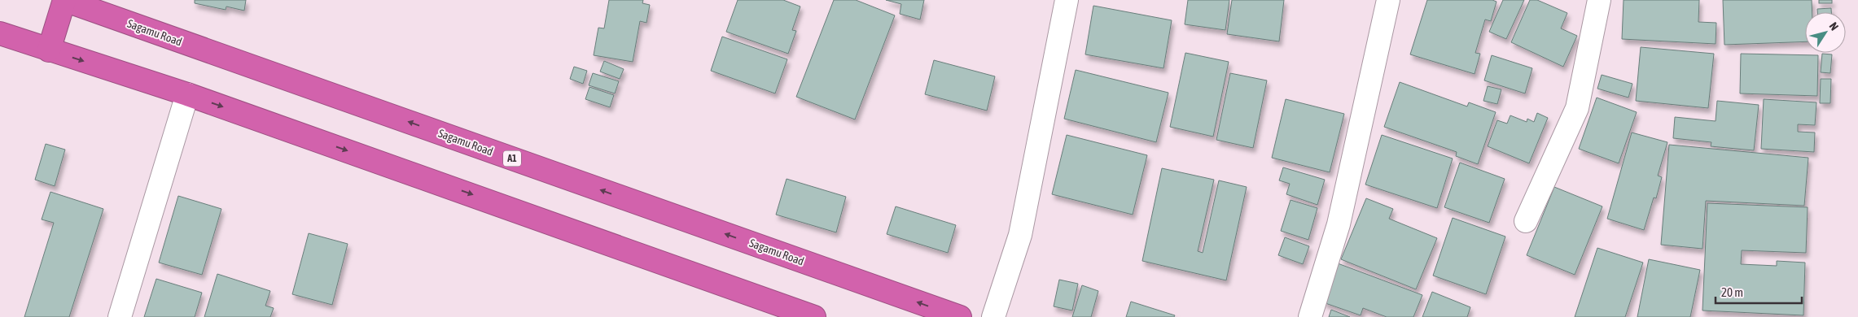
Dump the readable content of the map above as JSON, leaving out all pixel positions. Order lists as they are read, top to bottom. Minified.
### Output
{"streets":{"highway":["Sagamu Road","A1"]},"scale_bar":"20 m","north":"top right"}
